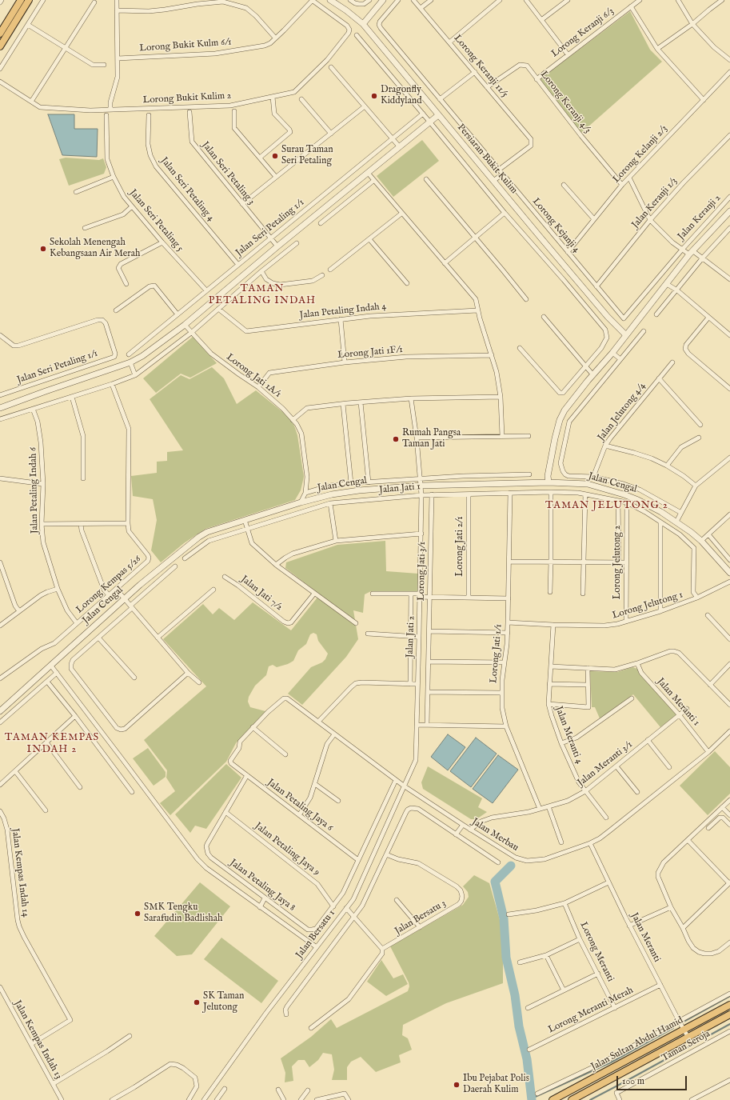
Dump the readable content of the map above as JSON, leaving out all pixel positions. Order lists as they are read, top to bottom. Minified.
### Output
{"streets":{"main road":["Jalan Sultan Abdul Hamid"],"street":["Lorong Keranji 6/3","Lorong Bukit Kulm 6/1","Lorong Keranji 11/5","Lorong Bukit Kulim 2","Lorong Keranji 4/3","Lorong Kelanji 2/3","Persiaran Bukit Kulim","Jalan Seri Petaling 3","Jalan Seri Petaling 4","Jalan Keranji 1/3","Jalan Keranji 2","Jalan Seri Petaling 5","Lorong Kejanji 4","Jalan Seri Petaling 1/1","Jalan Petaling Indah 4","Lorong Jati 1F/1","Lorong Jati 1A/1","Jalan Jelutong 4/4","Jalan Cengal","Jalan Jati 1","Jalan Petaling Indah 6","Lorong Jati 2/1","Lorong Jelutong 2","Lorong Jati 3/1","Lorong Kempas 5/26","Jalan Jati 7/2","Lorong Jelutong 1","Jalan Jati 2","Lorong Jati 1/1","Jalan Meranti 1","Jalan Meranti 4","Jalan Meranti 3/1","Jalan Petaling Jaya 6","Jalan Merbau","Jalan Petaling Jaya 9","Jalan Kempas Indah 14","Jalan Petaling Jaya 8","Jalan Bersatu 3","Jalan Bersatu 1","Jalan Meranti","Lorong Meranti","Lorong Meranti Merah","Jalan Kempas Indah 13","Taman Seroja"]},"crossings":[["Lorong Keranji 6/3","Lorong Keranji 4/3"],["Lorong Bukit Kulm 6/1","Lorong Bukit Kulim 2"],["Lorong Keranji 11/5","Lorong Keranji 4/3"],["Lorong Keranji 11/5","Lorong Kejanji 4"],["Lorong Keranji 4/3","Lorong Kelanji 2/3"],["Lorong Kelanji 2/3","Lorong Kejanji 4"],["Jalan Seri Petaling 3","Jalan Seri Petaling 1/1"],["Jalan Seri Petaling 4","Jalan Seri Petaling 1/1"],["Jalan Keranji 1/3","Lorong Kejanji 4"],["Jalan Keranji 2","Lorong Kejanji 4"],["Jalan Seri Petaling 5","Jalan Seri Petaling 1/1"],["Lorong Jati 1F/1","Lorong Jati 1A/1"],["Lorong Jati 1A/1","Jalan Cengal"],["Jalan Cengal","Lorong Jelutong 2"],["Jalan Cengal","Jalan Jati 2"],["Jalan Jati 1","Lorong Jati 2/1"],["Jalan Jati 1","Lorong Jelutong 2"],["Jalan Jati 1","Lorong Jati 3/1"],["Jalan Jati 1","Lorong Jelutong 1"],["Jalan Jati 1","Jalan Jati 2"],["Jalan Jati 1","Lorong Jati 1/1"],["Jalan Petaling Indah 6","Lorong Kempas 5/26"],["Lorong Jelutong 2","Lorong Jelutong 1"],["Lorong Jelutong 1","Lorong Jati 1/1"],["Lorong Jelutong 1","Jalan Meranti 4"],["Jalan Jati 2","Jalan Merbau"],["Jalan Jati 2","Jalan Bersatu 1"],["Lorong Jati 1/1","Jalan Meranti 3/1"],["Jalan Meranti 1","Jalan Meranti 3/1"],["Jalan Meranti 1","Jalan Merbau"],["Jalan Meranti 4","Jalan Meranti 3/1"],["Jalan Meranti 3/1","Jalan Merbau"],["Jalan Petaling Jaya 6","Jalan Merbau"],["Jalan Merbau","Jalan Bersatu 1"],["Jalan Merbau","Jalan Meranti"],["Jalan Petaling Jaya 9","Jalan Petaling Jaya 8"],["Jalan Kempas Indah 14","Jalan Kempas Indah 13"],["Jalan Meranti","Lorong Meranti Merah"],["Jalan Meranti","Jalan Sultan Abdul Hamid"],["Lorong Meranti","Lorong Meranti Merah"]],"districts":["TAMAN PETALING INDAH","TAMAN JELUTONG 2","TAMAN KEMPAS INDAH 2"],"places":["Dragonfly Kiddyland","Surau Taman Seri Petaling","Sekolah Menengah Kebangsaan Air Merah","Rumah Pangsa Taman Jati","SMK Tengku Sarafudin Badlishah","SK Taman Jelutong","Ibu Pejabat Polis Daerah Kulim"],"scale_bar":"100 m"}
